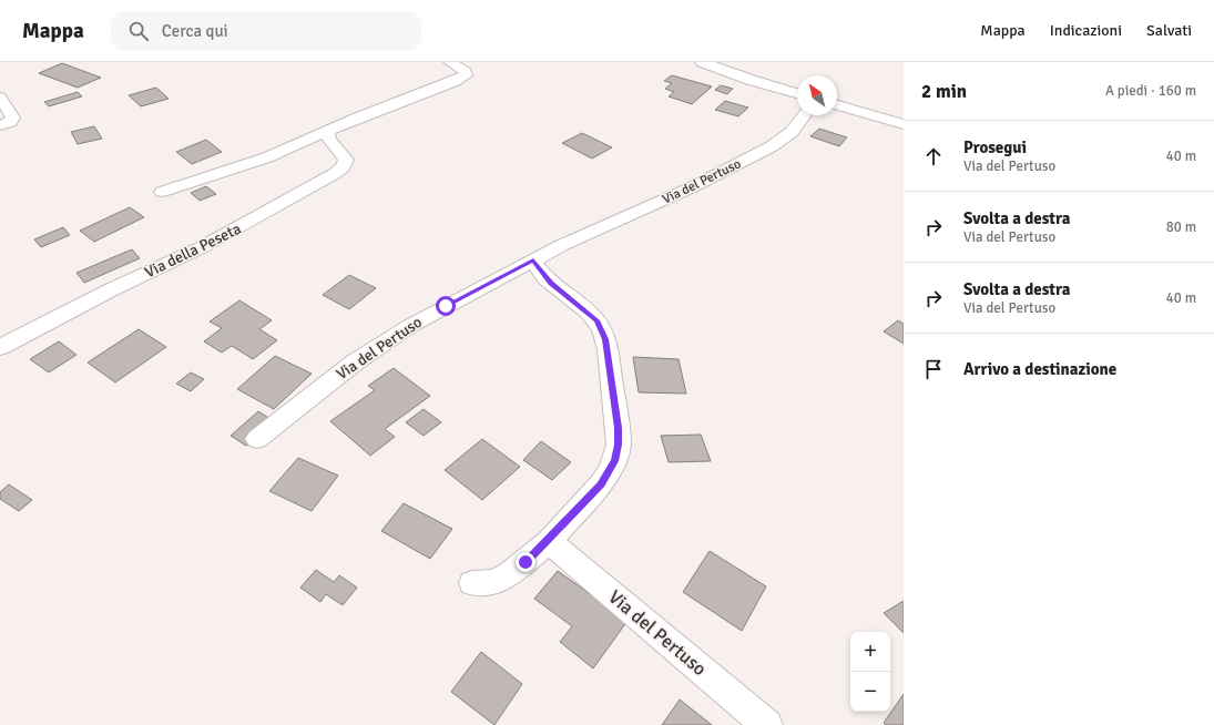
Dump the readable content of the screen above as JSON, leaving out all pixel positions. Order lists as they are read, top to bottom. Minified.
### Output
{"streets":{"street":["Via del Pertuso","Via della Peseta"]},"north":"top left","page":{"header":"Mappa","search":"Cerca qui","nav":["Mappa","Indicazioni","Salvati"],"heading":["2 min","A piedi · 160 m"],"list":[["Prosegui","Via del Pertuso","40 m"],["Svolta a destra","Via del Pertuso","80 m"],["Svolta a destra","Via del Pertuso","40 m"],"Arrivo a destinazione"],"map_buttons":["+","−"]}}
